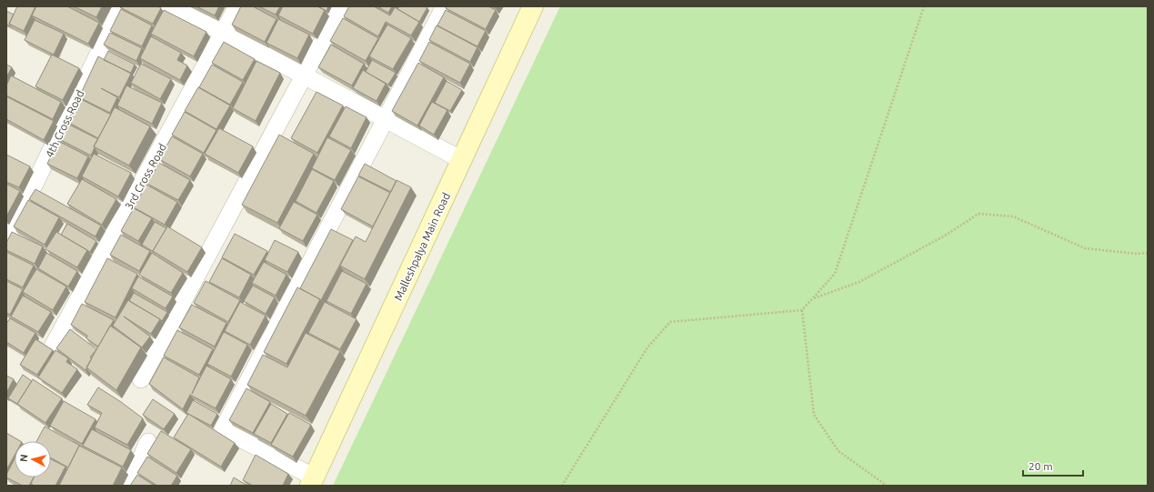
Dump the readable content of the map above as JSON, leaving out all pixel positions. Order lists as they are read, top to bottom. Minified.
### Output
{"streets":{"main road":["Malleshpalya Main Road"],"street":["4th Cross Road","3rd Cross Road"]},"scale_bar":"20 m","north":"left"}
